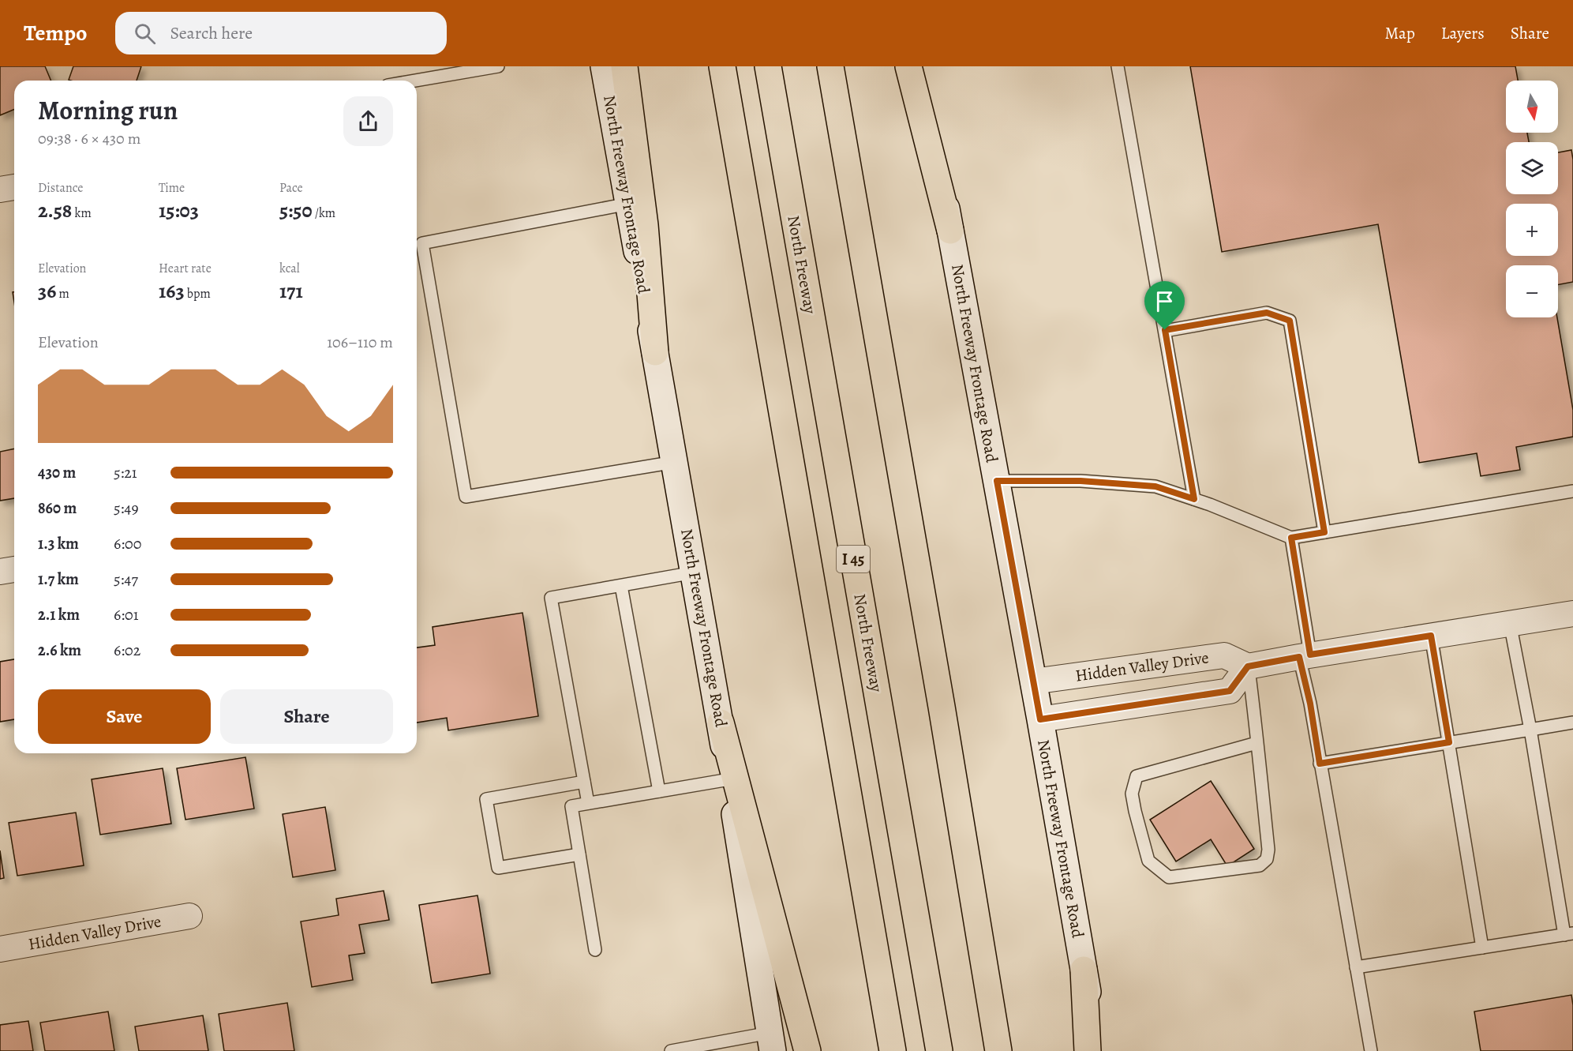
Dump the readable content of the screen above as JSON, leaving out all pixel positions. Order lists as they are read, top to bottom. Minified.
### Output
{"streets":{"highway":["North Freeway","I 45"],"main road":["North Freeway Frontage Road"],"street":["Hidden Valley Drive"]},"crossings":[["North Freeway Frontage Road","Hidden Valley Drive"]],"north":"bottom","page":{"header":"Tempo","search":"Search here","nav":["Map","Layers","Share"],"map_buttons":["+","−"],"heading":["Morning run","09:38 · 6 × 430 m"],"stats":[["Distance","2.58 km"],["Time","15:03"],["Pace","5:50 /km"],["Elevation","36 m"],["Heart rate","163 bpm"],["kcal","171"]],"chart":["Elevation","106–110 m"],"list":[{"name":"430 m","note":"5:21"},{"name":"860 m","note":"5:49"},{"name":"1.3 km","note":"6:00"},{"name":"1.7 km","note":"5:47"},{"name":"2.1 km","note":"6:01"},{"name":"2.6 km","note":"6:02"}],"buttons":["Save","Share"]}}
